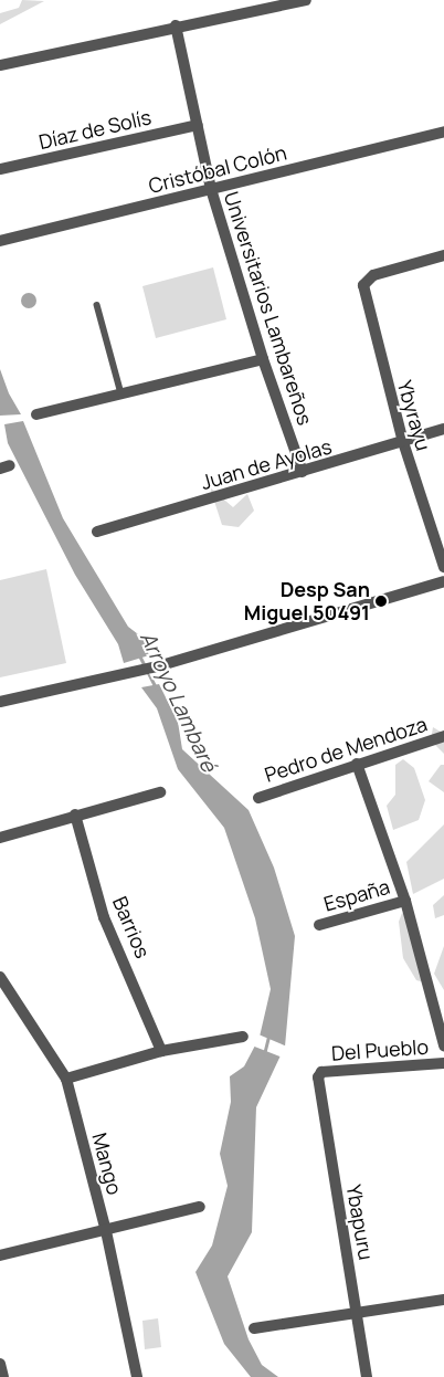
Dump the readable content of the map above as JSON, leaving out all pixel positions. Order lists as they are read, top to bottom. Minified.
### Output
{"streets":{"street":["Díaz de Solís","Cristóbal Colón","Universitarios Lambareños","Ybyrayu","Juan de Ayolas","Pedro de Mendoza","España","Barrios","Del Pueblo","Mango","Ybapuru"]},"crossings":[["Díaz de Solís","Universitarios Lambareños"],["Cristóbal Colón","Universitarios Lambareños"],["Universitarios Lambareños","Juan de Ayolas"],["Ybyrayu","Juan de Ayolas"],["Del Pueblo","Ybapuru"]],"water":["Arroyo Lambaré"],"places":["Desp San Miguel 50491"]}
